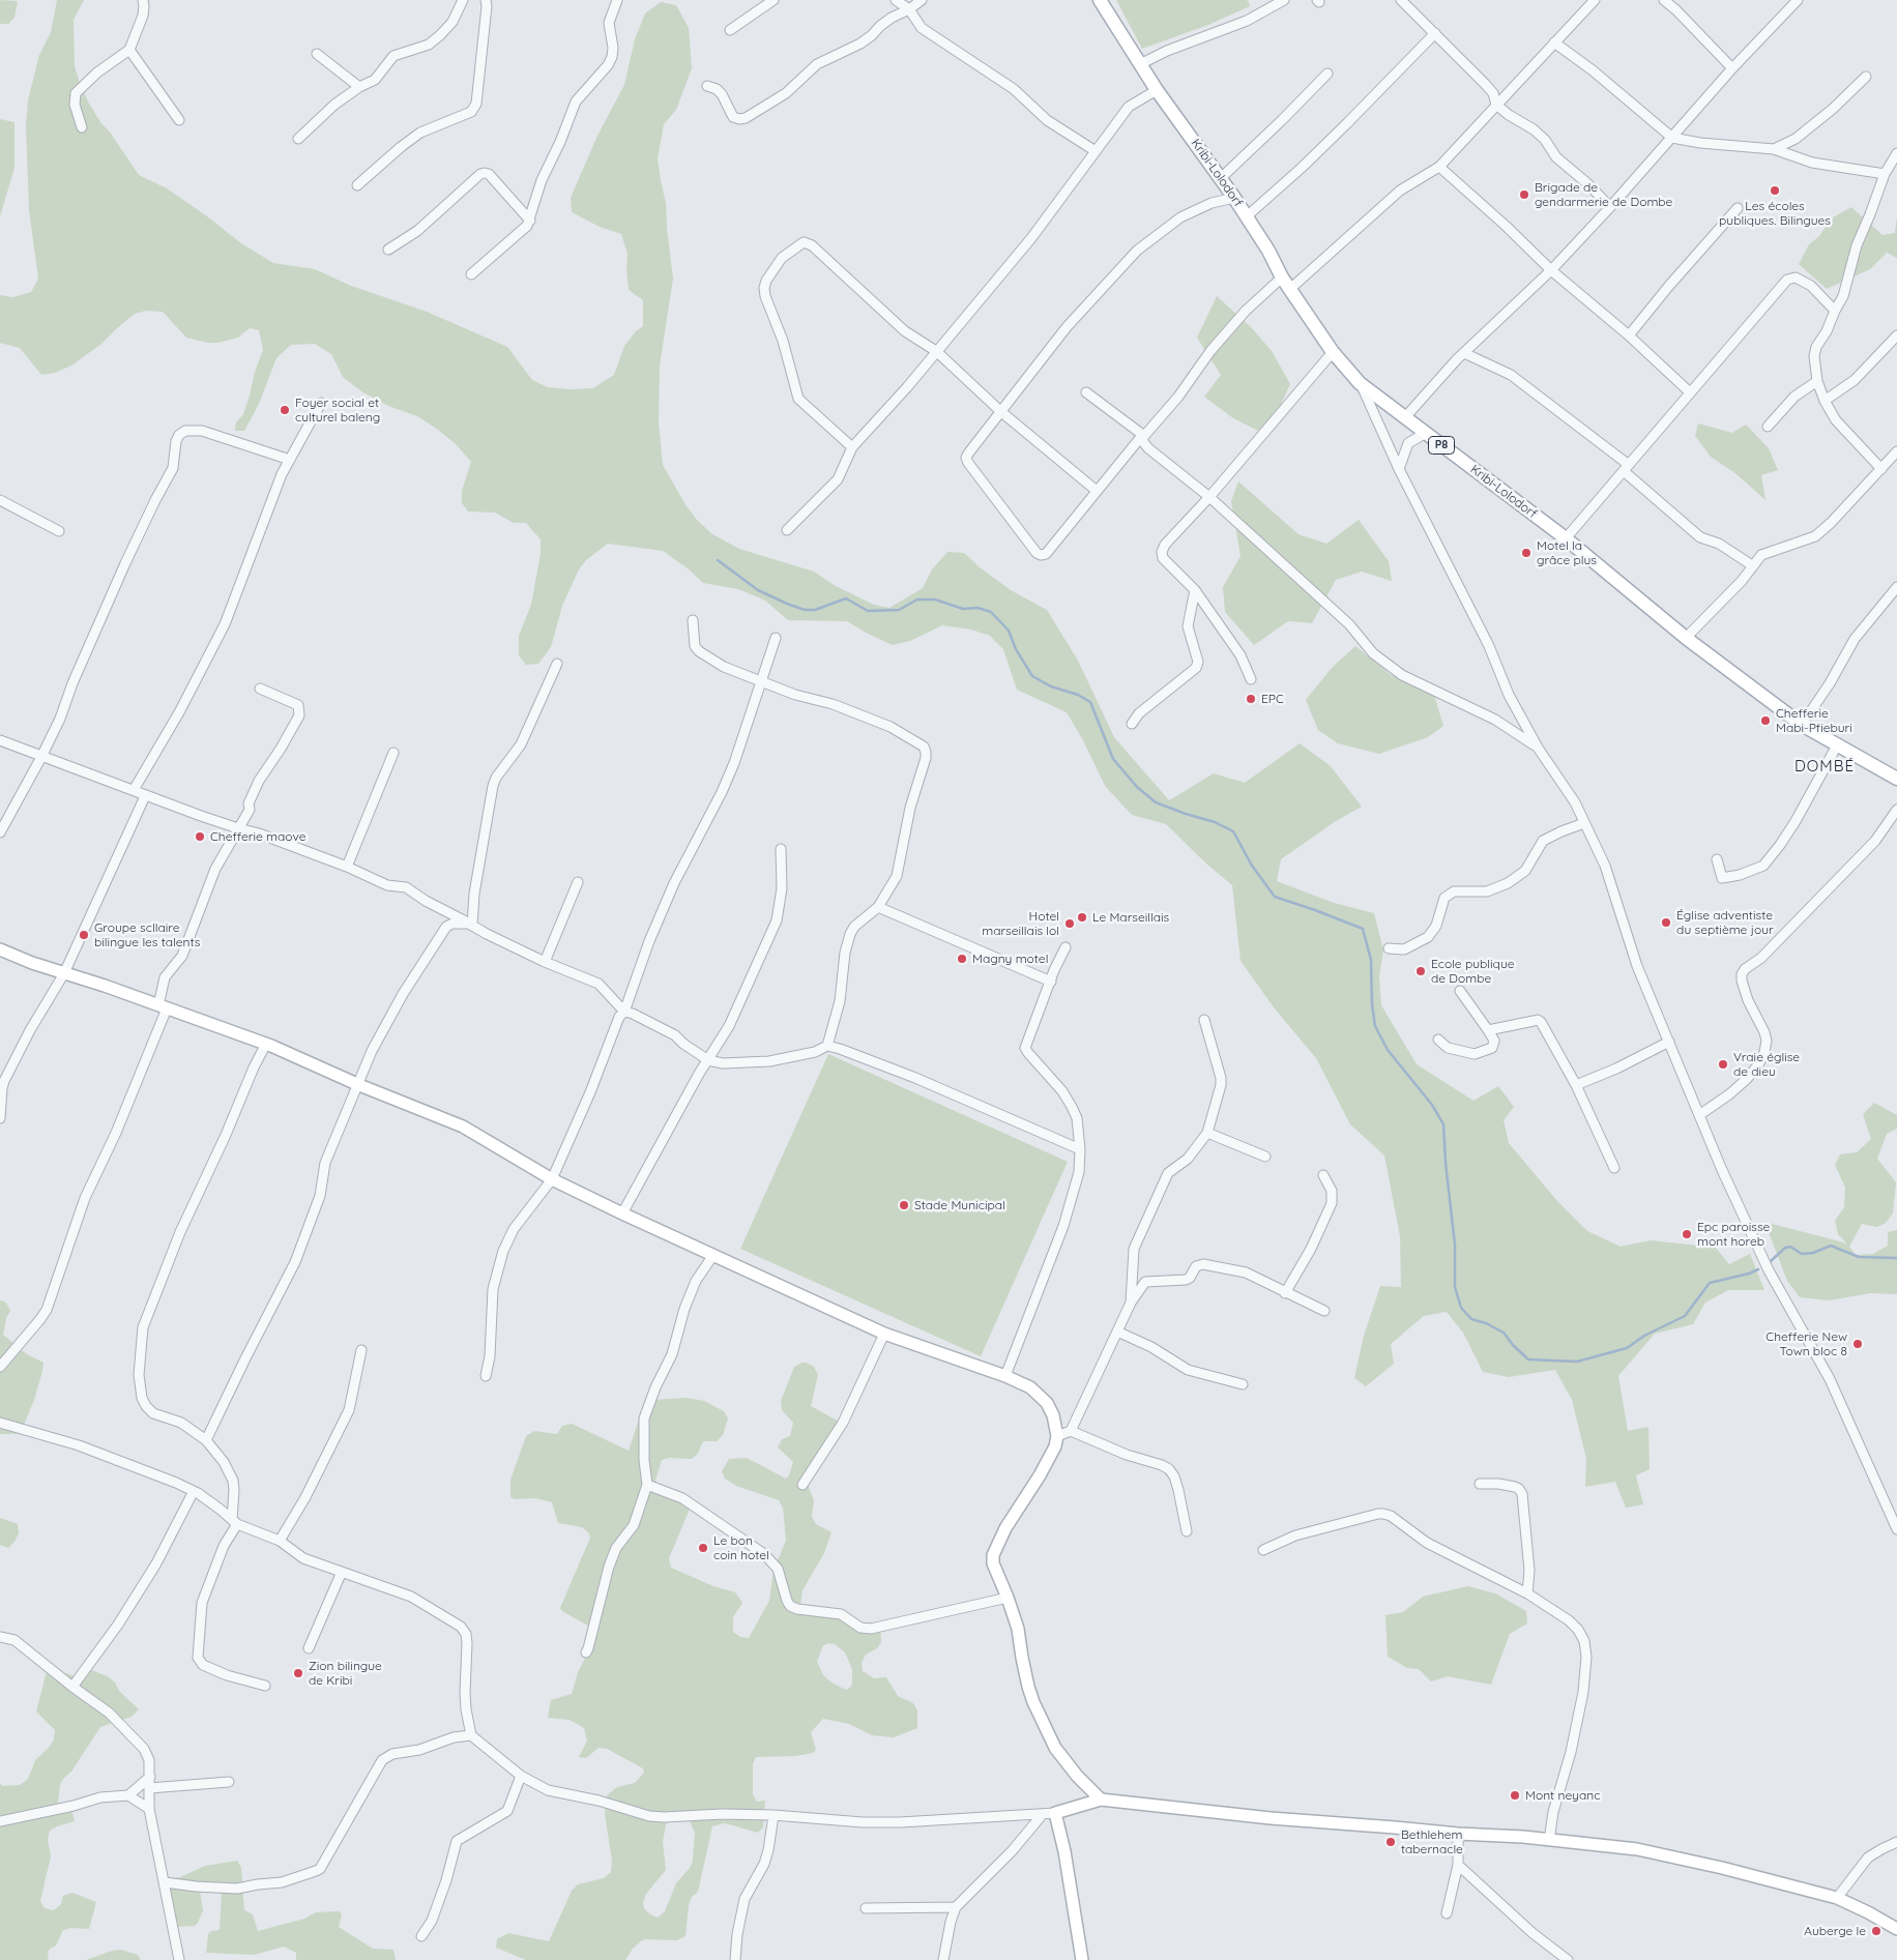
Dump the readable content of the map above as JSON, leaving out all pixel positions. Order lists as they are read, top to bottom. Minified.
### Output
{"streets":{"main road":["Kribi-Lolodorf","P8"]},"districts":["DOMBÉ"],"places":["Les écoles publiques. Bilingues","Brigade de gendarmerie de Dombe","Foyer social et culturel baleng","Motel la grâce plus","EPC","Chefferie Mabi-Pfieburi","Chefferie maove","Le Marseillais","Église adventiste du septième jour","Hotel marseillais lol","Groupe scllaire bilingue les talents","Magny motel","Ecole publique de Dombe","Vraie église de dieu","Stade Municipal","Epc paroisse mont horeb","Chefferie New Town bloc 8","Le bon coin hotel","Zion bilingue de Kribi","Mont neyanc","Bethlehem tabernacle","Auberge le"]}
